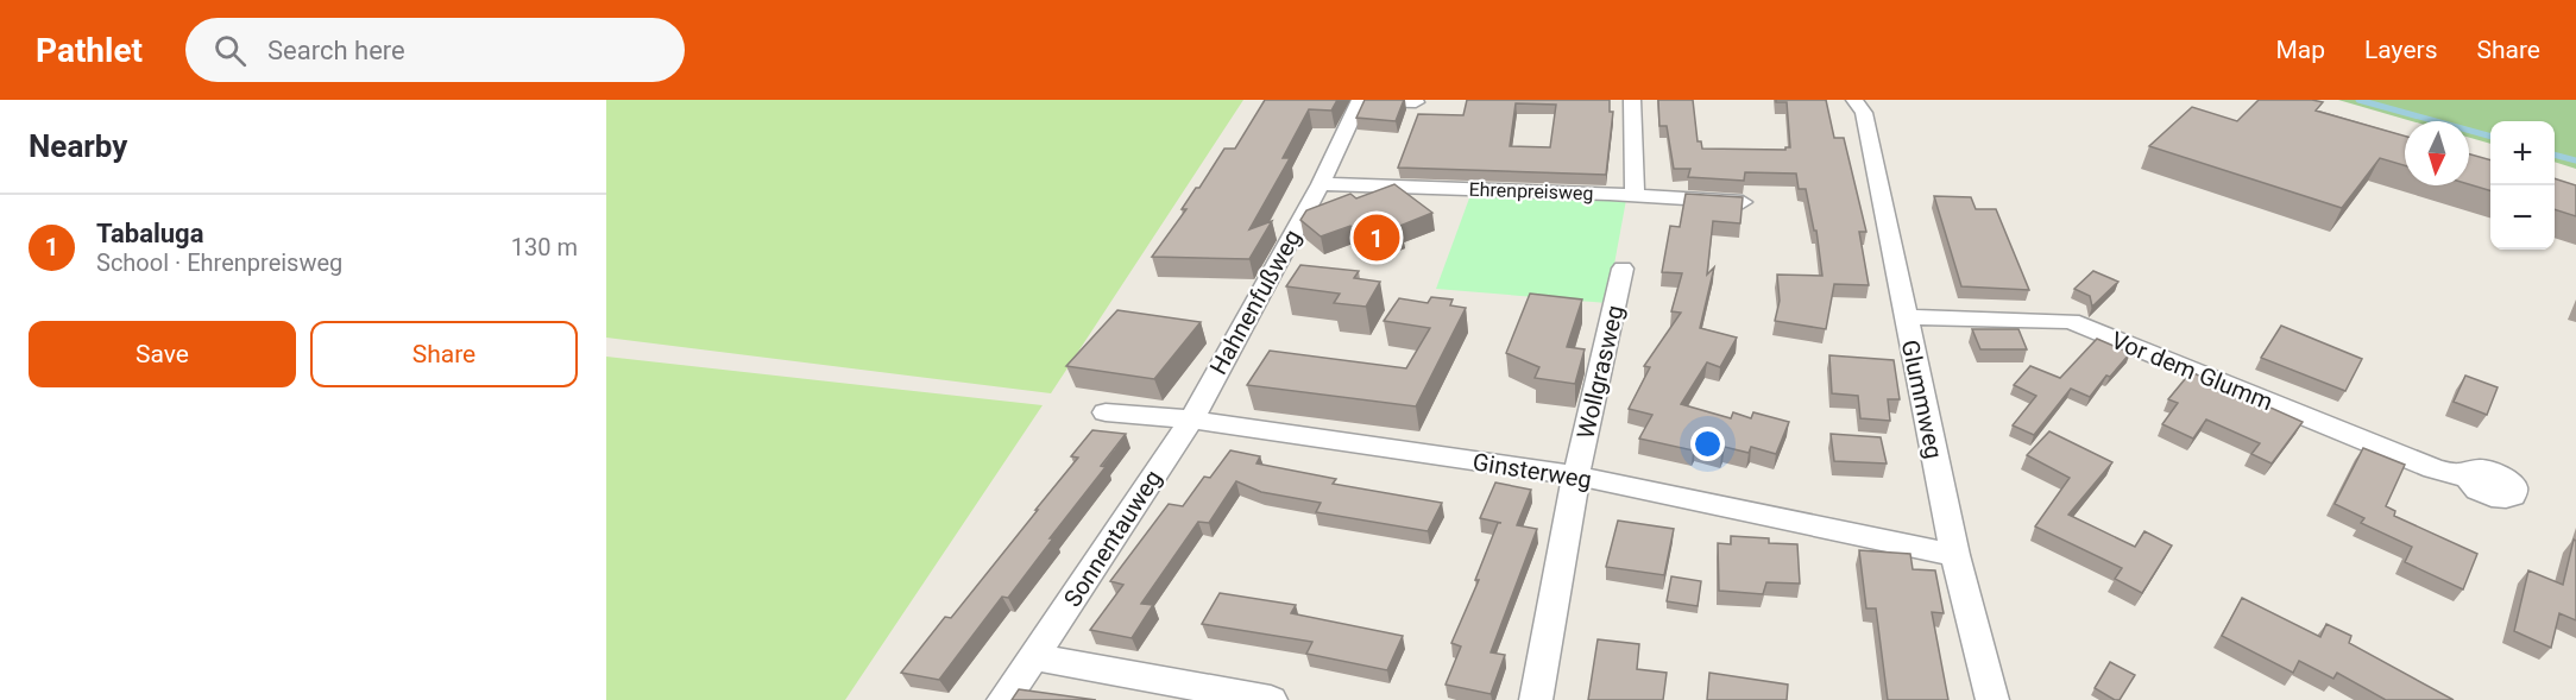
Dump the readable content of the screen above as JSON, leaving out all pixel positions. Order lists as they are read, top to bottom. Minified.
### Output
{"streets":{"street":["Ehrenpreisweg","Hahnenfußweg","Vor dem Glumm","Wollgrasweg","Glummweg","Ginsterweg","Sonnentauweg"]},"crossings":[["Ehrenpreisweg","Hahnenfußweg"],["Hahnenfußweg","Ginsterweg"],["Hahnenfußweg","Sonnentauweg"],["Vor dem Glumm","Glummweg"],["Wollgrasweg","Ginsterweg"],["Glummweg","Ginsterweg"],["Ginsterweg","Sonnentauweg"]],"north":"bottom","page":{"header":"Pathlet","search":"Search here","nav":["Map","Layers","Share"],"heading":"Nearby","map_buttons":["+","−"],"list":[{"mark":"1","name":"Tabaluga","note":"School · Ehrenpreisweg","value":"130 m"}],"pins":"1","buttons":["Save","Share"]}}
